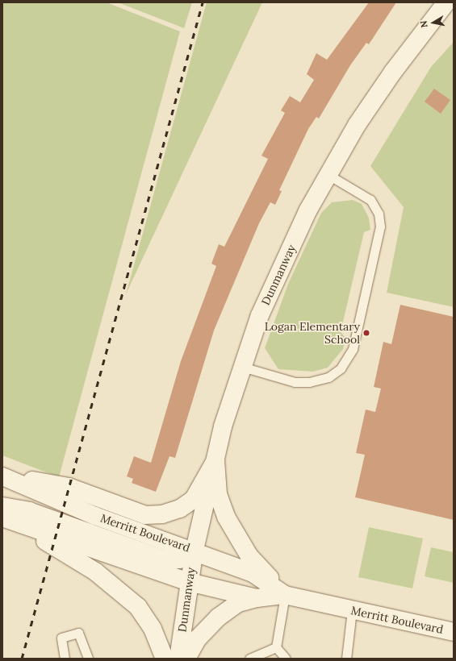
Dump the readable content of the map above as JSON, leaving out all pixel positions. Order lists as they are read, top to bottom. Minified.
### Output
{"streets":{"main road":["Dunmanway","Merritt Boulevard"]},"crossings":[["Dunmanway","Merritt Boulevard"]],"places":["Logan Elementary School"],"north":"left"}
